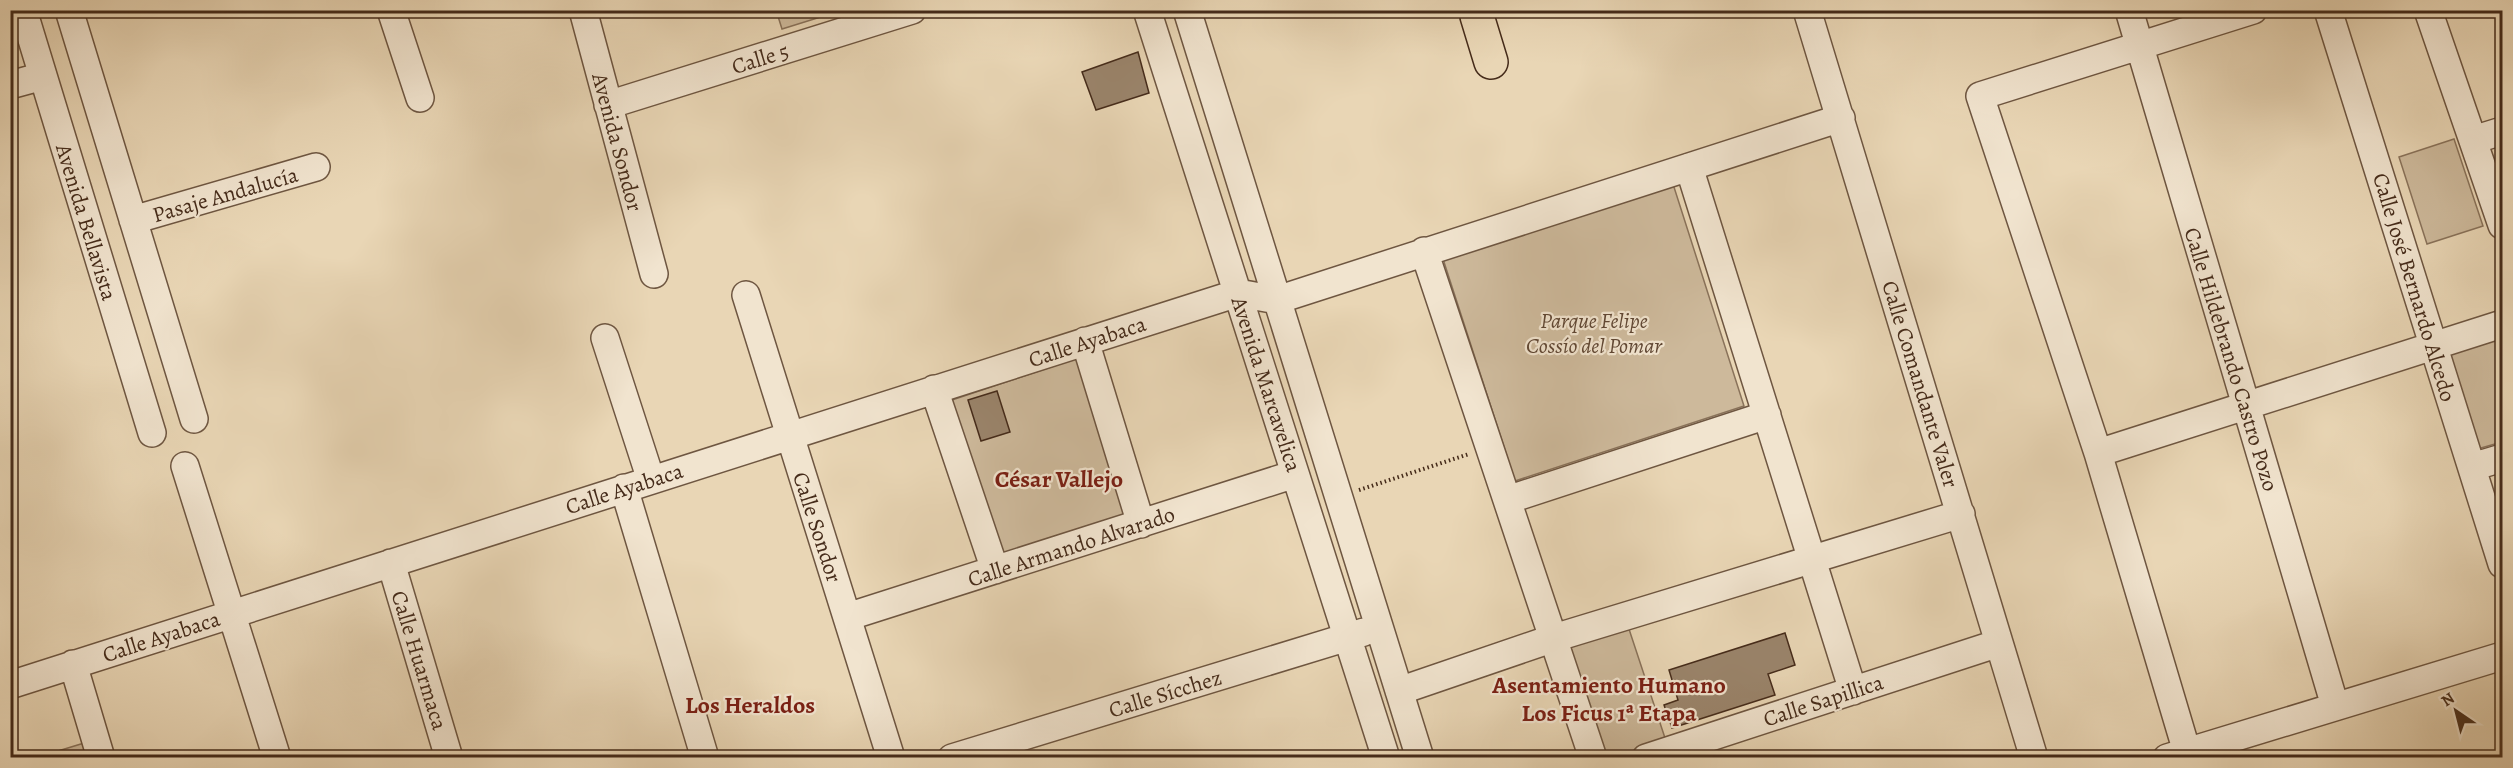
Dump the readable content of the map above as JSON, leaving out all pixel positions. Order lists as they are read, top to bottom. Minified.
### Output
{"streets":{"street":["Calle 5","Avenida Sondor","Pasaje Andalucía","Avenida Bellavista","Calle José Bernardo Alcedo","Calle Ayabaca","Calle Hildebrando Castro Pozo","Avenida Marcavelica","Calle Comandante Valer","Calle Sondor","Calle Armando Alvarado","Calle Huarmaca","Calle Sícchez","Calle Sapillica"]},"crossings":[["Calle 5","Avenida Sondor"],["Pasaje Andalucía","Avenida Bellavista"],["Calle Ayabaca","Avenida Marcavelica"],["Calle Ayabaca","Calle Sondor"],["Calle Ayabaca","Calle Huarmaca"],["Avenida Marcavelica","Calle Armando Alvarado"],["Avenida Marcavelica","Calle Sícchez"],["Calle Comandante Valer","Calle Sapillica"],["Calle Sondor","Calle Armando Alvarado"]],"districts":["César Vallejo","Asentamiento Humano Los Ficus 1ª Etapa","Los Heraldos"],"parks":["Parque Felipe Cossío del Pomar"],"north":"top left"}
